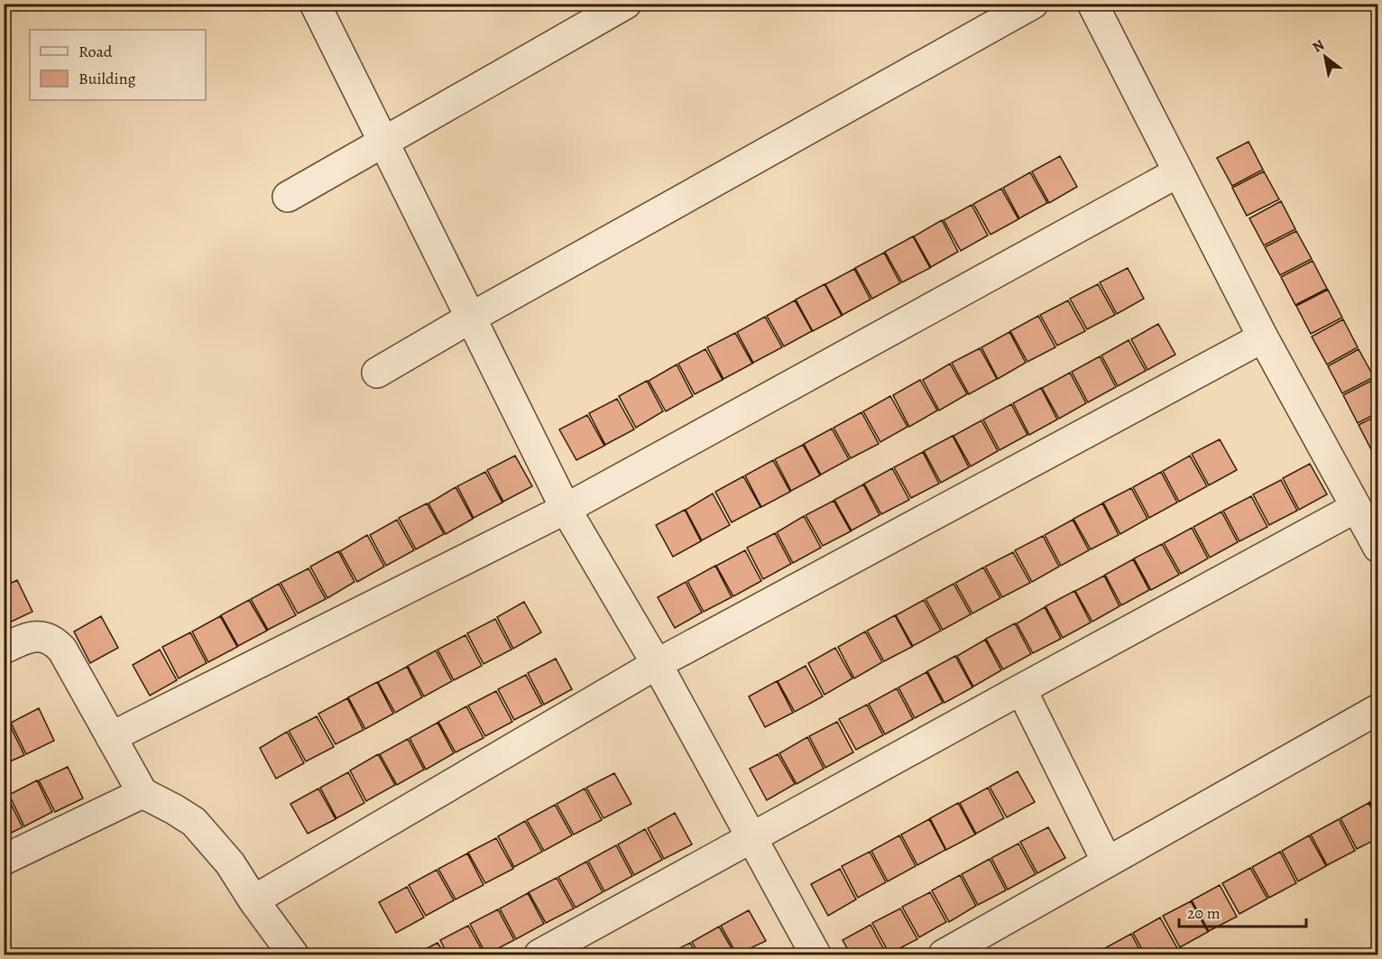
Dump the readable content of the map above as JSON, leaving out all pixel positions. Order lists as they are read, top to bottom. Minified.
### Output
{"legend":["Road","Building"],"scale_bar":"20 m","north":"top left"}
